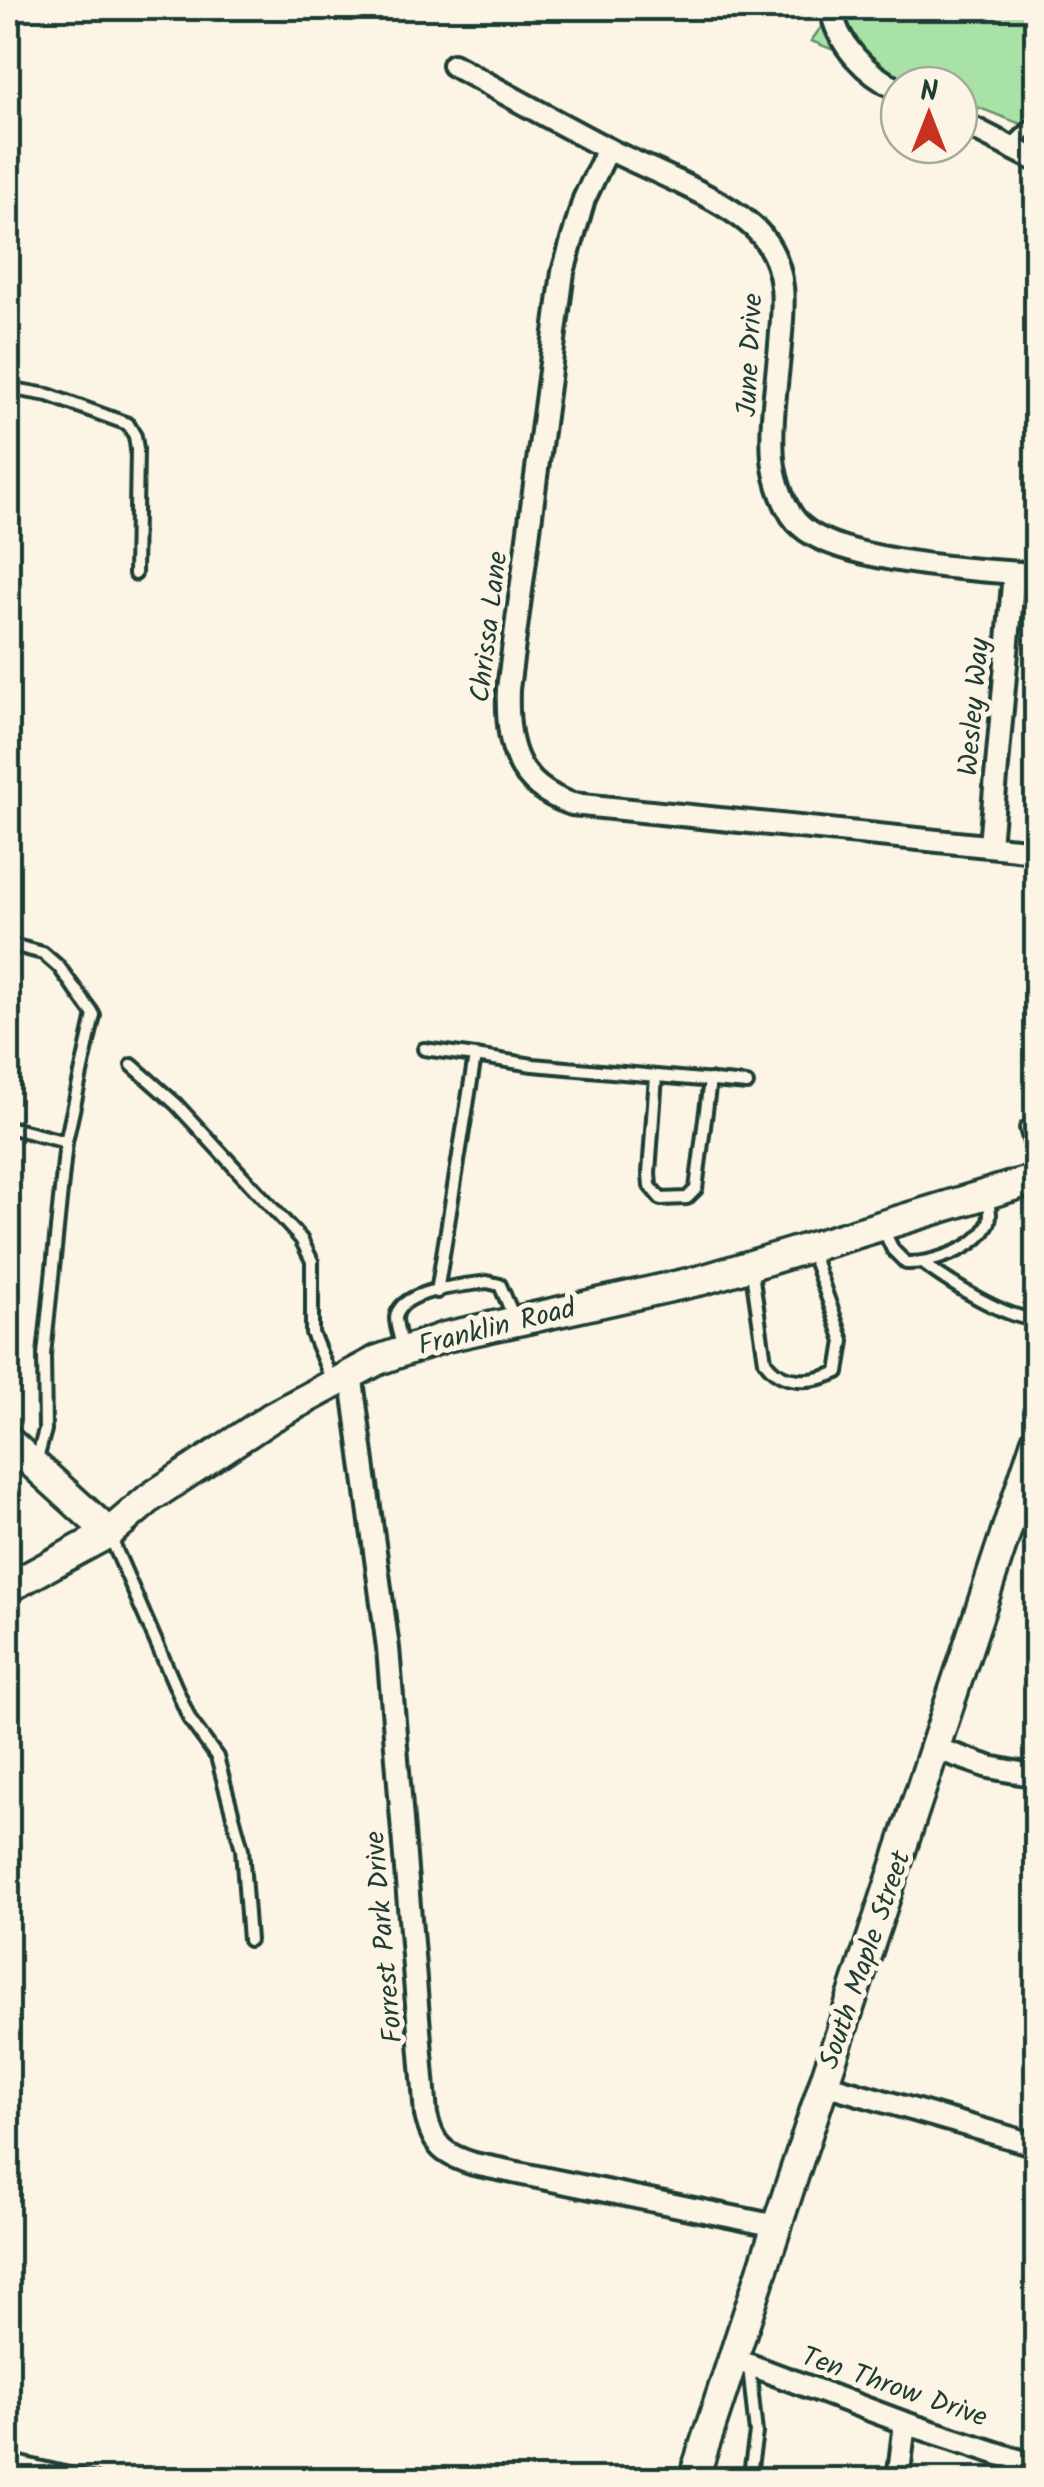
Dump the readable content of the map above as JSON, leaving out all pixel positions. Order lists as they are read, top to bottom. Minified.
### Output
{"streets":{"street":["June Drive","Chrissa Lane","Wesley Way","Franklin Road","Forrest Park Drive","South Maple Street","Ten Throw Drive"]},"crossings":[["June Drive","Chrissa Lane"],["June Drive","Wesley Way"],["Chrissa Lane","Wesley Way"],["Franklin Road","Forrest Park Drive"],["Forrest Park Drive","South Maple Street"],["South Maple Street","Ten Throw Drive"]],"north":"top"}
